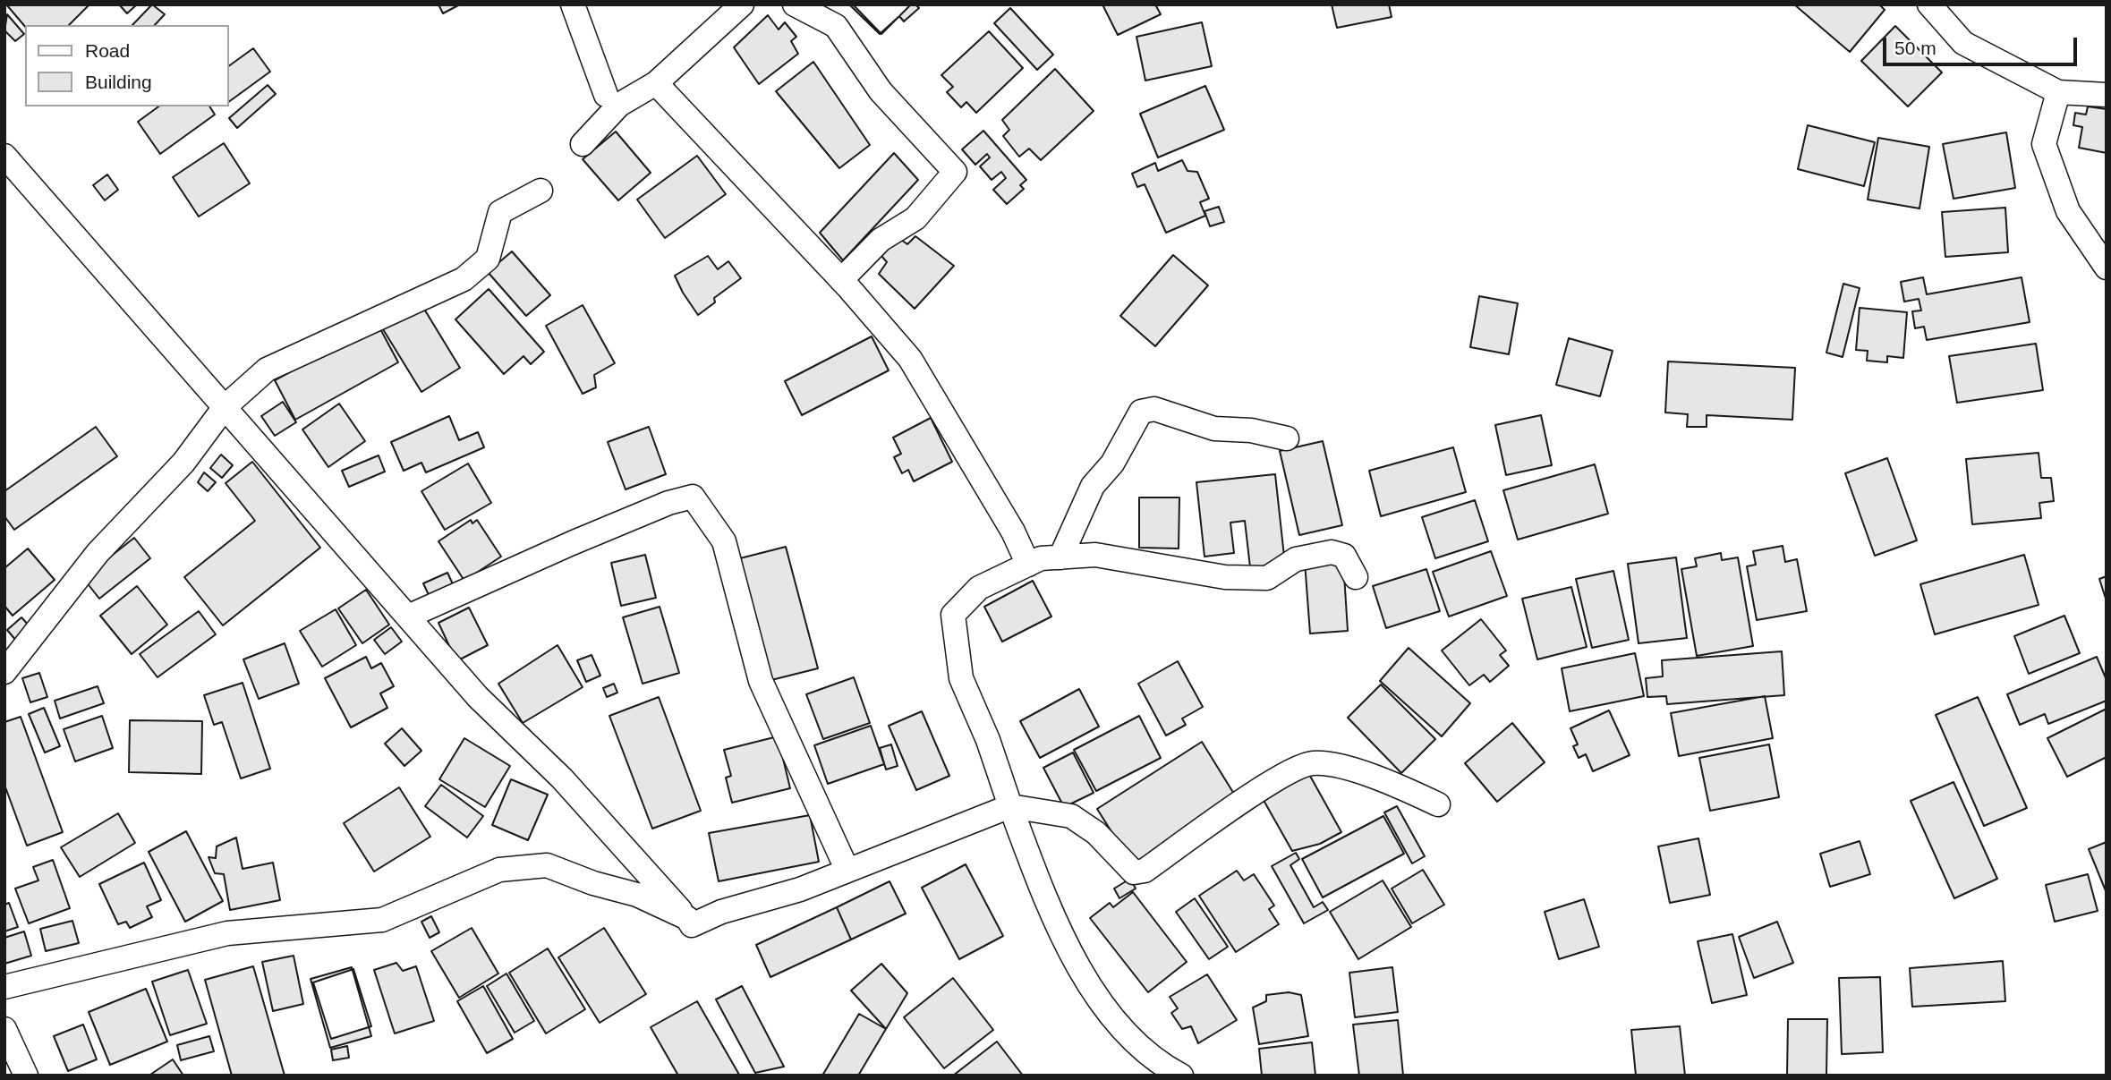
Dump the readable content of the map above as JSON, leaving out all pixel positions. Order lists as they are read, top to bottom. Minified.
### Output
{"legend":["Road","Building"],"scale_bar":"50 m"}
